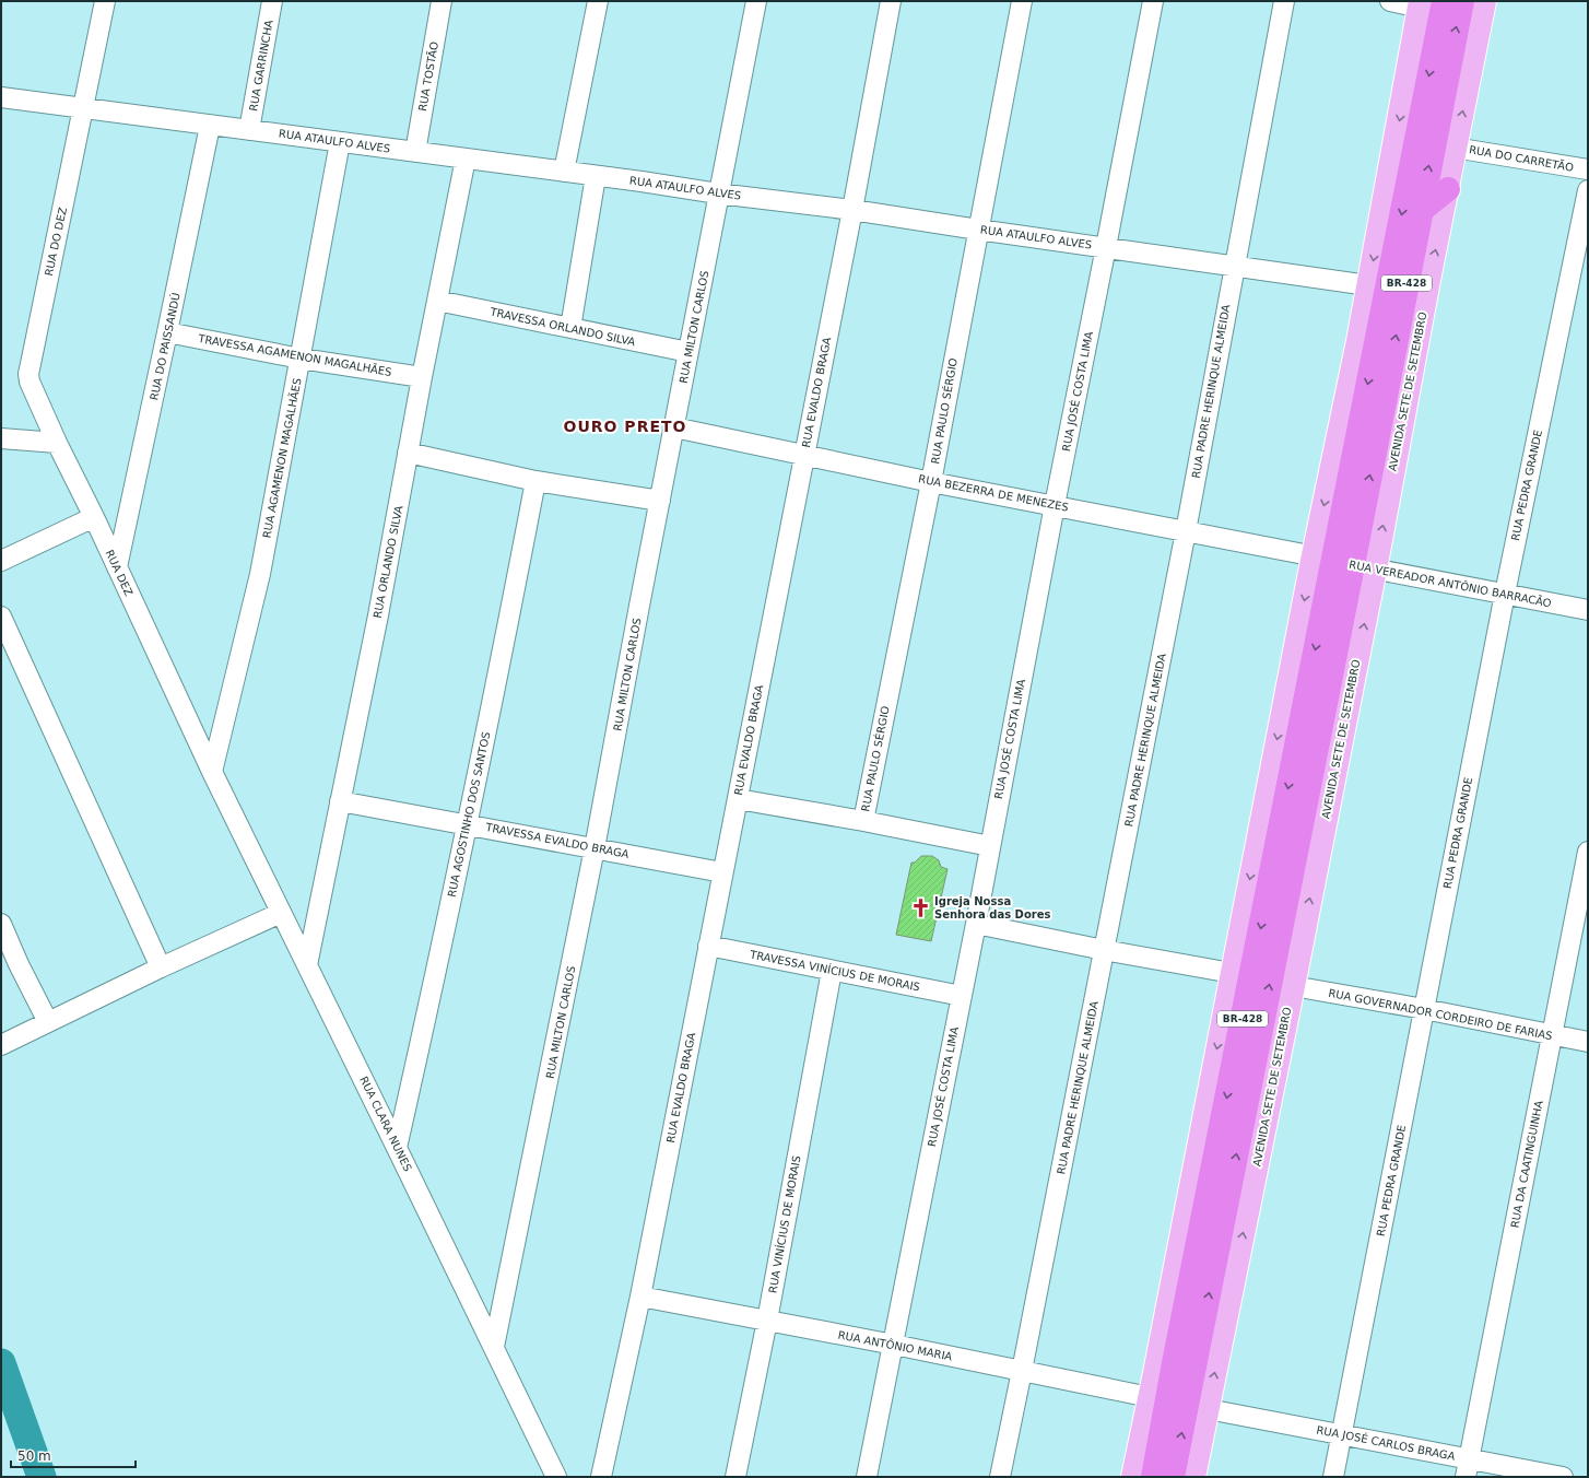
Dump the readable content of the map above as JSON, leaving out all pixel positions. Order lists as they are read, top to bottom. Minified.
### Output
{"streets":{"highway":["BR-428","AVENIDA SETE DE SETEMBRO"],"street":["RUA GARRINCHA","RUA TOSTÃO","RUA ATAULFO ALVES","RUA DO CARRETÃO","RUA DO DEZ","TRAVESSA ORLANDO SILVA","RUA MILTON CARLOS","RUA DO PAISSANDÚ","TRAVESSA AGAMENON MAGALHÃES","RUA JOSÉ COSTA LIMA","RUA PADRE HERINQUE ALMEIDA","RUA EVALDO BRAGA","RUA PAULO SÉRGIO","RUA AGAMENON MAGALHÃES","RUA PEDRA GRANDE","RUA BEZERRA DE MENEZES","RUA ORLANDO SILVA","RUA DEZ","RUA VEREADOR ANTÔNIO BARRACÃO","RUA AGOSTINHO DOS SANTOS","TRAVESSA EVALDO BRAGA","TRAVESSA VINÍCIUS DE MORAIS","RUA GOVERNADOR CORDEIRO DE FARIAS","RUA CLARA NUNES","RUA DA CAATINGUINHA","RUA VINÍCIUS DE MORAIS","RUA ANTÔNIO MARIA","RUA JOSÉ CARLOS BRAGA"]},"crossings":[["RUA GARRINCHA","RUA ATAULFO ALVES"],["RUA TOSTÃO","RUA ATAULFO ALVES"],["RUA ATAULFO ALVES","RUA DO DEZ"],["RUA ATAULFO ALVES","RUA MILTON CARLOS"],["RUA ATAULFO ALVES","RUA DO PAISSANDÚ"],["RUA ATAULFO ALVES","RUA JOSÉ COSTA LIMA"],["RUA ATAULFO ALVES","RUA PADRE HERINQUE ALMEIDA"],["RUA ATAULFO ALVES","AVENIDA SETE DE SETEMBRO"],["RUA ATAULFO ALVES","RUA EVALDO BRAGA"],["RUA ATAULFO ALVES","RUA PAULO SÉRGIO"],["RUA ATAULFO ALVES","RUA AGAMENON MAGALHÃES"],["RUA ATAULFO ALVES","RUA ORLANDO SILVA"],["RUA DO CARRETÃO","AVENIDA SETE DE SETEMBRO"],["RUA DO DEZ","RUA DEZ"],["TRAVESSA ORLANDO SILVA","RUA MILTON CARLOS"],["TRAVESSA ORLANDO SILVA","RUA ORLANDO SILVA"],["RUA MILTON CARLOS","RUA BEZERRA DE MENEZES"],["RUA MILTON CARLOS","TRAVESSA EVALDO BRAGA"],["RUA MILTON CARLOS","RUA CLARA NUNES"],["RUA DO PAISSANDÚ","TRAVESSA AGAMENON MAGALHÃES"],["RUA DO PAISSANDÚ","RUA DEZ"],["TRAVESSA AGAMENON MAGALHÃES","RUA AGAMENON MAGALHÃES"],["TRAVESSA AGAMENON MAGALHÃES","RUA ORLANDO SILVA"],["RUA JOSÉ COSTA LIMA","RUA BEZERRA DE MENEZES"],["RUA JOSÉ COSTA LIMA","TRAVESSA VINÍCIUS DE MORAIS"],["RUA JOSÉ COSTA LIMA","RUA ANTÔNIO MARIA"],["RUA PADRE HERINQUE ALMEIDA","RUA BEZERRA DE MENEZES"],["RUA PADRE HERINQUE ALMEIDA","RUA ANTÔNIO MARIA"],["AVENIDA SETE DE SETEMBRO","RUA BEZERRA DE MENEZES"],["AVENIDA SETE DE SETEMBRO","RUA VEREADOR ANTÔNIO BARRACÃO"],["AVENIDA SETE DE SETEMBRO","RUA GOVERNADOR CORDEIRO DE FARIAS"],["AVENIDA SETE DE SETEMBRO","RUA ANTÔNIO MARIA"],["AVENIDA SETE DE SETEMBRO","RUA JOSÉ CARLOS BRAGA"],["RUA EVALDO BRAGA","RUA BEZERRA DE MENEZES"],["RUA EVALDO BRAGA","TRAVESSA EVALDO BRAGA"],["RUA EVALDO BRAGA","TRAVESSA VINÍCIUS DE MORAIS"],["RUA EVALDO BRAGA","RUA ANTÔNIO MARIA"],["RUA PAULO SÉRGIO","RUA BEZERRA DE MENEZES"],["RUA AGAMENON MAGALHÃES","RUA DEZ"],["RUA AGAMENON MAGALHÃES","RUA CLARA NUNES"],["RUA PEDRA GRANDE","RUA VEREADOR ANTÔNIO BARRACÃO"],["RUA PEDRA GRANDE","RUA GOVERNADOR CORDEIRO DE FARIAS"],["RUA PEDRA GRANDE","RUA JOSÉ CARLOS BRAGA"],["RUA BEZERRA DE MENEZES","RUA VEREADOR ANTÔNIO BARRACÃO"],["RUA ORLANDO SILVA","TRAVESSA EVALDO BRAGA"],["RUA ORLANDO SILVA","RUA CLARA NUNES"],["RUA DEZ","RUA CLARA NUNES"],["RUA AGOSTINHO DOS SANTOS","TRAVESSA EVALDO BRAGA"],["RUA AGOSTINHO DOS SANTOS","RUA CLARA NUNES"],["TRAVESSA VINÍCIUS DE MORAIS","RUA VINÍCIUS DE MORAIS"],["RUA GOVERNADOR CORDEIRO DE FARIAS","RUA DA CAATINGUINHA"],["RUA DA CAATINGUINHA","RUA JOSÉ CARLOS BRAGA"],["RUA VINÍCIUS DE MORAIS","RUA ANTÔNIO MARIA"]],"districts":["OURO PRETO"],"places":{"church":["Igreja Nossa Senhora das Dores"]},"scale_bar":"50 m"}
